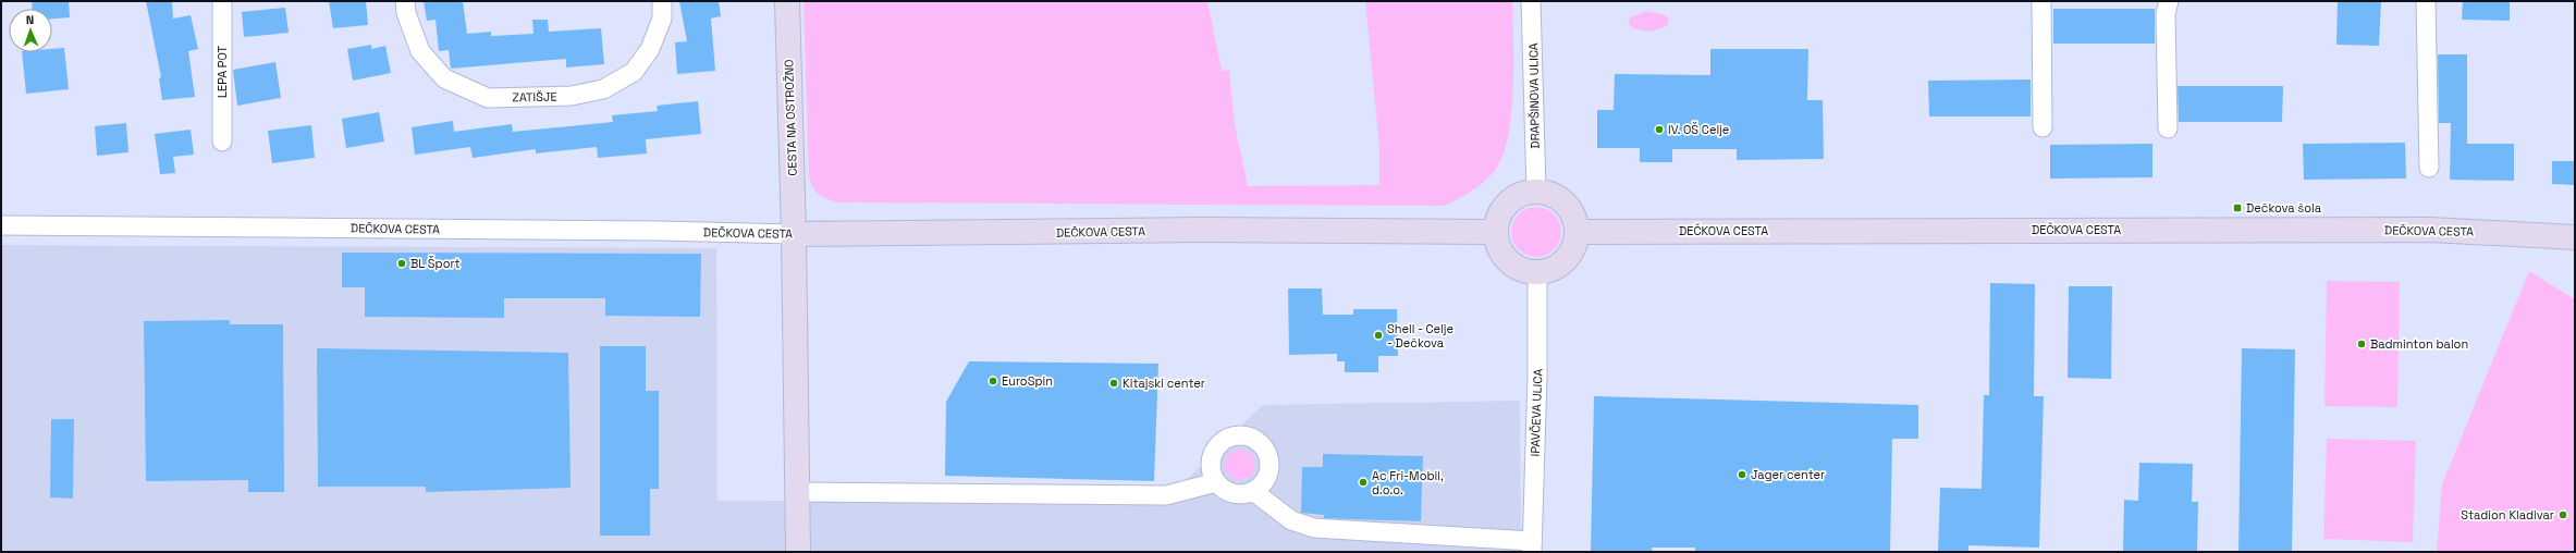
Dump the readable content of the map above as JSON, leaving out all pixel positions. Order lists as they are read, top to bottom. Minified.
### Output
{"streets":{"street":["LEPA POT","DRAPŠINOVA ULICA","ZATIŠJE","CESTA NA OSTROŽNO","DEČKOVA CESTA","IPAVČEVA ULICA"]},"crossings":[["DRAPŠINOVA ULICA","DEČKOVA CESTA"],["DRAPŠINOVA ULICA","IPAVČEVA ULICA"],["CESTA NA OSTROŽNO","DEČKOVA CESTA"],["DEČKOVA CESTA","IPAVČEVA ULICA"]],"places":{"other":["IV. OŠ Celje","BL Šport","Shell - Celje - Dečkova","Badminton balon","EuroSpin","Kitajski center","Jager center","Ac Fri-Mobil, d.o.o.","Stadion Kladivar"],"transit":["Dečkova šola"]},"north":"top"}
